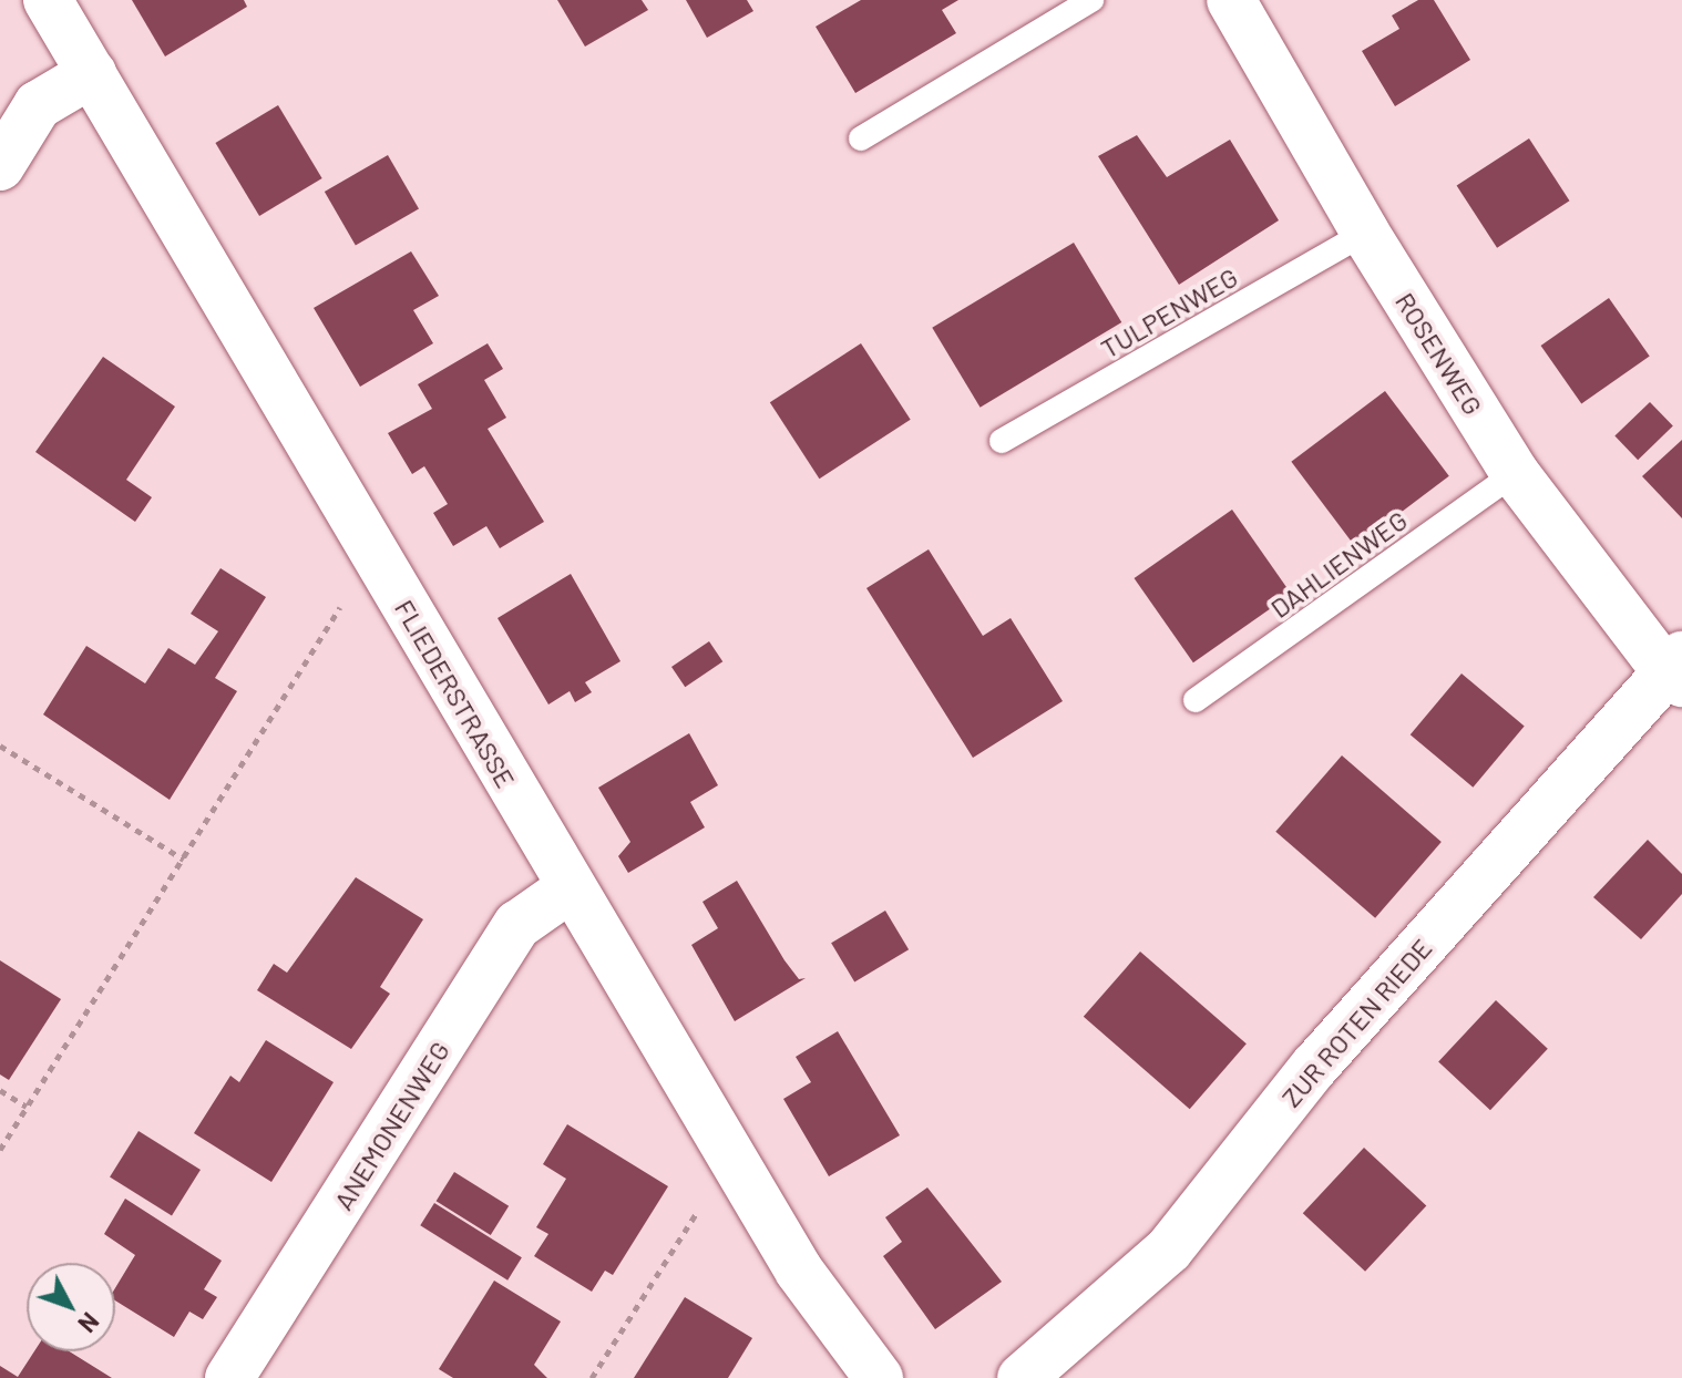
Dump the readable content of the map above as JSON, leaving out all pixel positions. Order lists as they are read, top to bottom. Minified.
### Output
{"streets":{"street":["ROSENWEG","FLIEDERSTRASSE","ZUR ROTEN RIEDE","ANEMONENWEG"],"lane":["TULPENWEG","DAHLIENWEG"]},"crossings":[["TULPENWEG","ROSENWEG"],["ROSENWEG","DAHLIENWEG"],["ROSENWEG","ZUR ROTEN RIEDE"],["FLIEDERSTRASSE","ANEMONENWEG"]],"north":"bottom right"}
